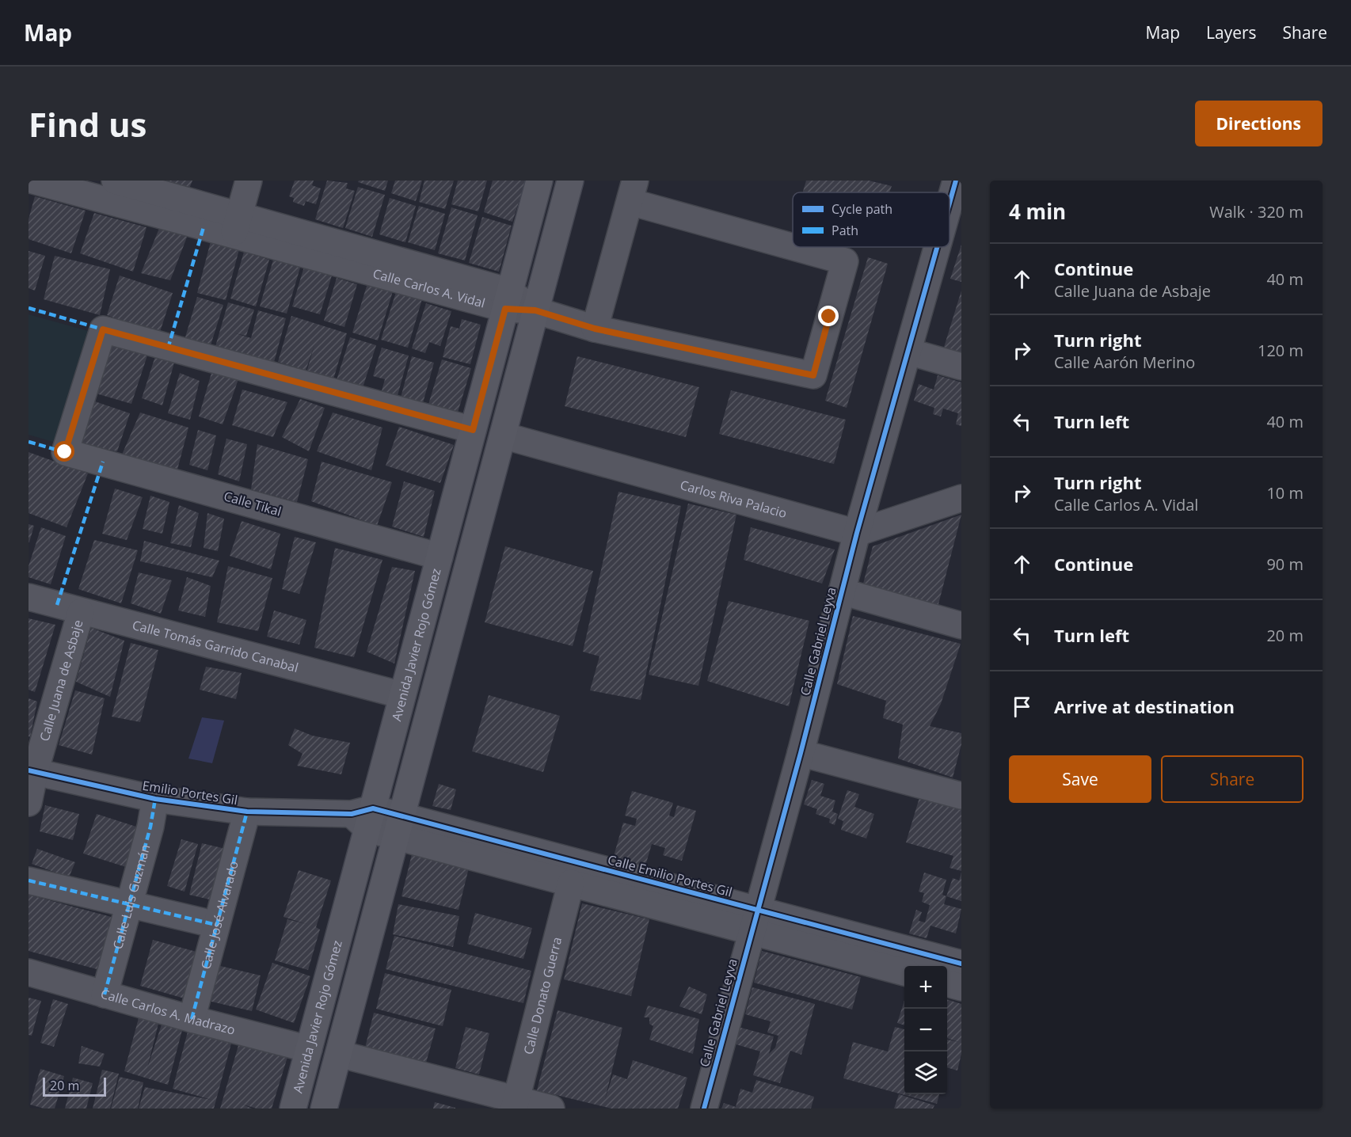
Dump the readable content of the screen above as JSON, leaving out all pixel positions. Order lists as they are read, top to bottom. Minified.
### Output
{"streets":{"main road":["Avenida Javier Rojo Gómez"],"street":["Calle Carlos A. Vidal","Carlos Riva Palacio","Calle Tikal","Calle Gabriel Leyva","Calle Tomás Garrido Canabal","Calle Juana de Asbaje","Emilio Portes Gil","Calle Emilio Portes Gil","Calle Luis Guzmán","Calle José Alvarado","Calle Donato Guerra","Calle Carlos A. Madrazo"]},"crossings":[["Calle Carlos A. Vidal","Avenida Javier Rojo Gómez"],["Carlos Riva Palacio","Calle Gabriel Leyva"],["Calle Tikal","Avenida Javier Rojo Gómez"],["Calle Gabriel Leyva","Calle Emilio Portes Gil"],["Avenida Javier Rojo Gómez","Calle Tomás Garrido Canabal"],["Avenida Javier Rojo Gómez","Emilio Portes Gil"],["Avenida Javier Rojo Gómez","Calle Emilio Portes Gil"],["Avenida Javier Rojo Gómez","Calle Carlos A. Madrazo"],["Calle Tomás Garrido Canabal","Calle Juana de Asbaje"],["Calle Juana de Asbaje","Emilio Portes Gil"],["Emilio Portes Gil","Calle Emilio Portes Gil"],["Emilio Portes Gil","Calle Luis Guzmán"],["Emilio Portes Gil","Calle José Alvarado"],["Calle Emilio Portes Gil","Calle Donato Guerra"],["Calle Luis Guzmán","Calle Carlos A. Madrazo"],["Calle José Alvarado","Calle Carlos A. Madrazo"]],"legend":["Cycle path","Path"],"scale_bar":"20 m","page":{"header":"Map","nav":["Map","Layers","Share"],"buttons":["Directions",["Save","Share"]],"title":"Find us","heading":["4 min","Walk · 320 m"],"list":[["Continue","Calle Juana de Asbaje","40 m"],["Turn right","Calle Aarón Merino","120 m"],["Turn left","40 m"],["Turn right","Calle Carlos A. Vidal","10 m"],["Continue","90 m"],["Turn left","20 m"],"Arrive at destination"],"map_buttons":["+","−"],"scale":"20 m"}}
